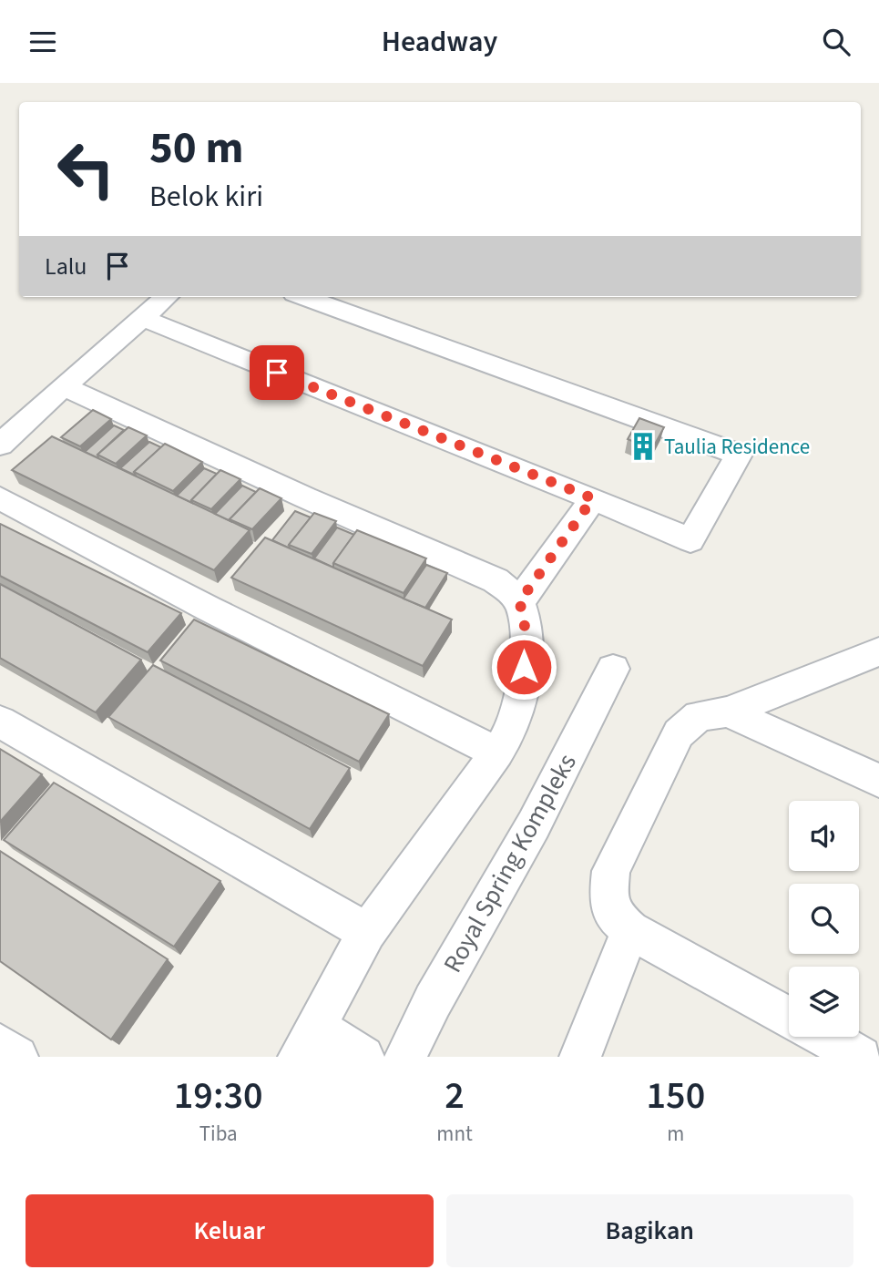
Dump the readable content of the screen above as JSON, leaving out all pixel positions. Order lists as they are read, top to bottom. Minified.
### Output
{"streets":{"street":["Royal Spring Kompleks"]},"places":{"building":["Taulia Residence"]},"page":{"header":"Headway","turn":["50 m","Belok kiri"],"then":"Lalu","eta":["19:30","Tiba","2","mnt","150","m"],"buttons":["Keluar","Bagikan"]}}
